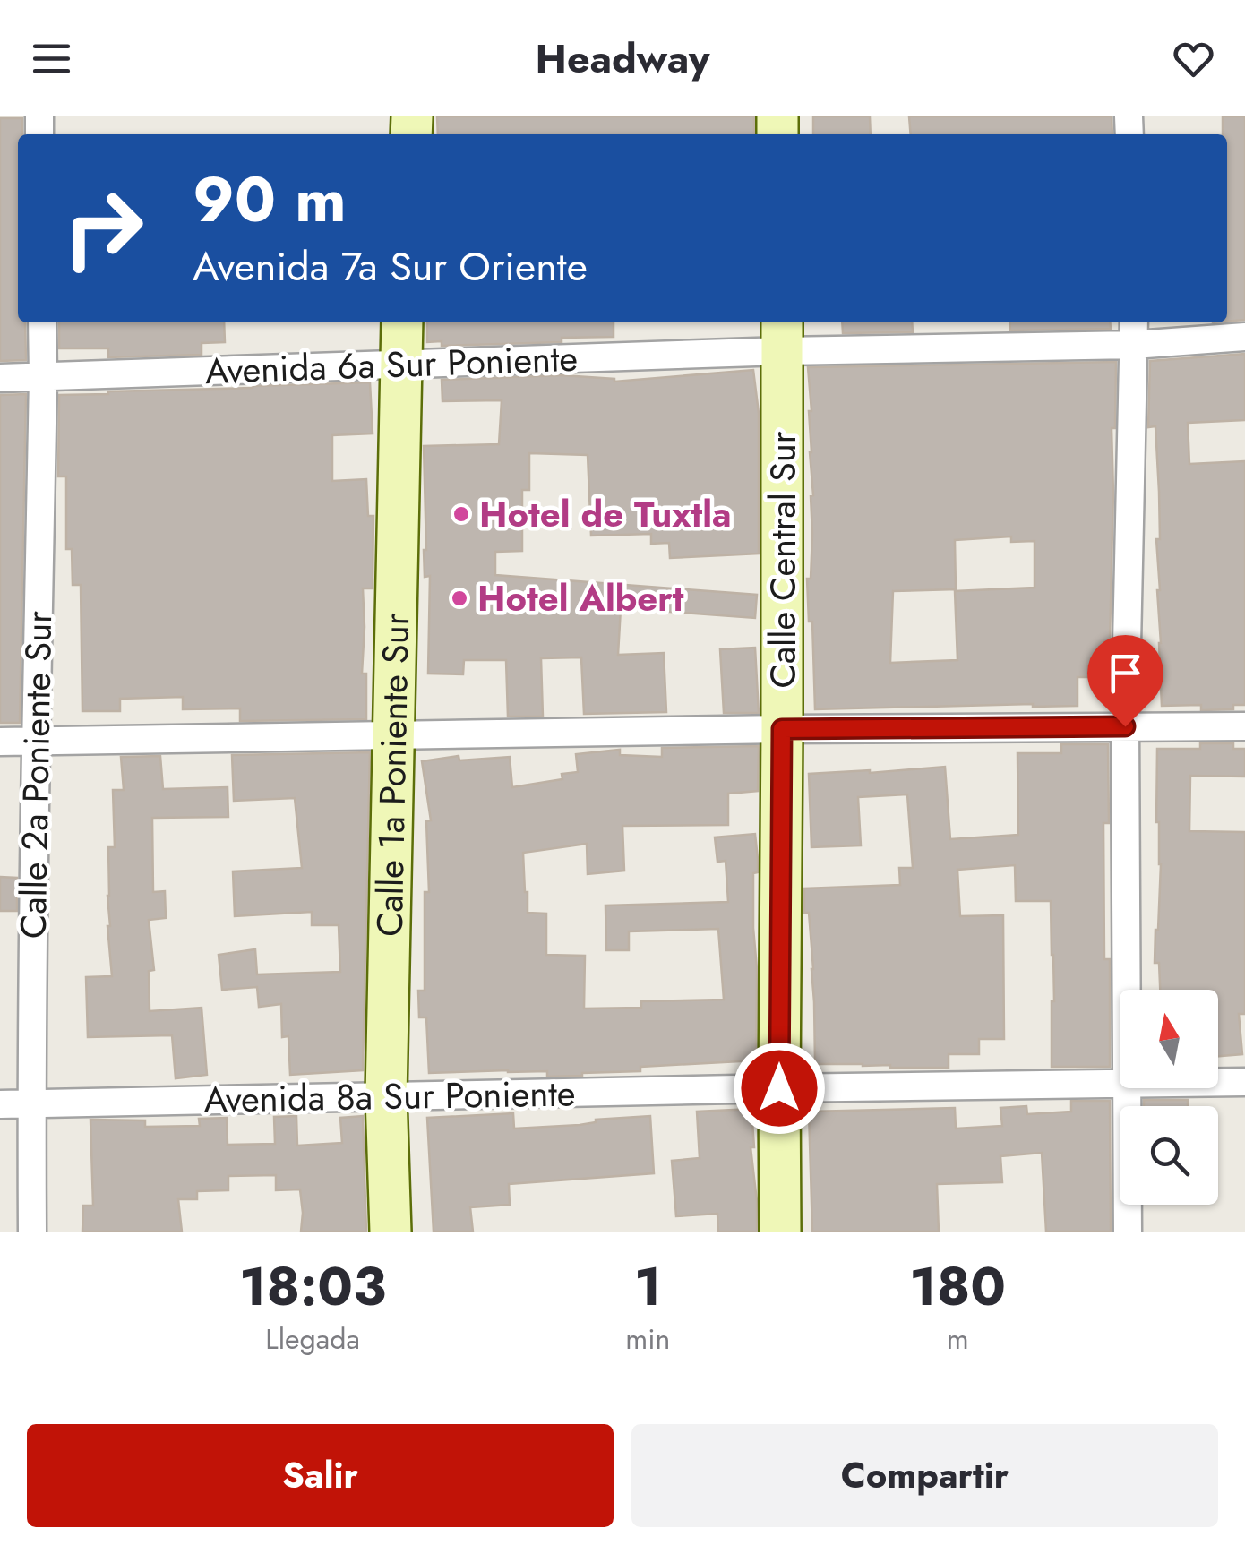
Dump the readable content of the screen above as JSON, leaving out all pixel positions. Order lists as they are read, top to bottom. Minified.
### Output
{"streets":{"main road":["Calle Central Sur","Calle 1a Poniente Sur"],"street":["Avenida 6a Sur Poniente","Calle 2a Poniente Sur","Avenida 8a Sur Poniente"]},"crossings":[["Avenida 6a Sur Poniente","Calle Central Sur"],["Avenida 6a Sur Poniente","Calle 2a Poniente Sur"],["Avenida 6a Sur Poniente","Calle 1a Poniente Sur"],["Calle Central Sur","Avenida 8a Sur Poniente"],["Calle 2a Poniente Sur","Avenida 8a Sur Poniente"],["Calle 1a Poniente Sur","Avenida 8a Sur Poniente"]],"places":["Hotel de Tuxtla","Hotel Albert"],"north":"top","page":{"header":"Headway","turn":["90 m","Avenida 7a Sur Oriente"],"eta":["18:03","Llegada","1","min","180","m"],"buttons":["Salir","Compartir"]}}
